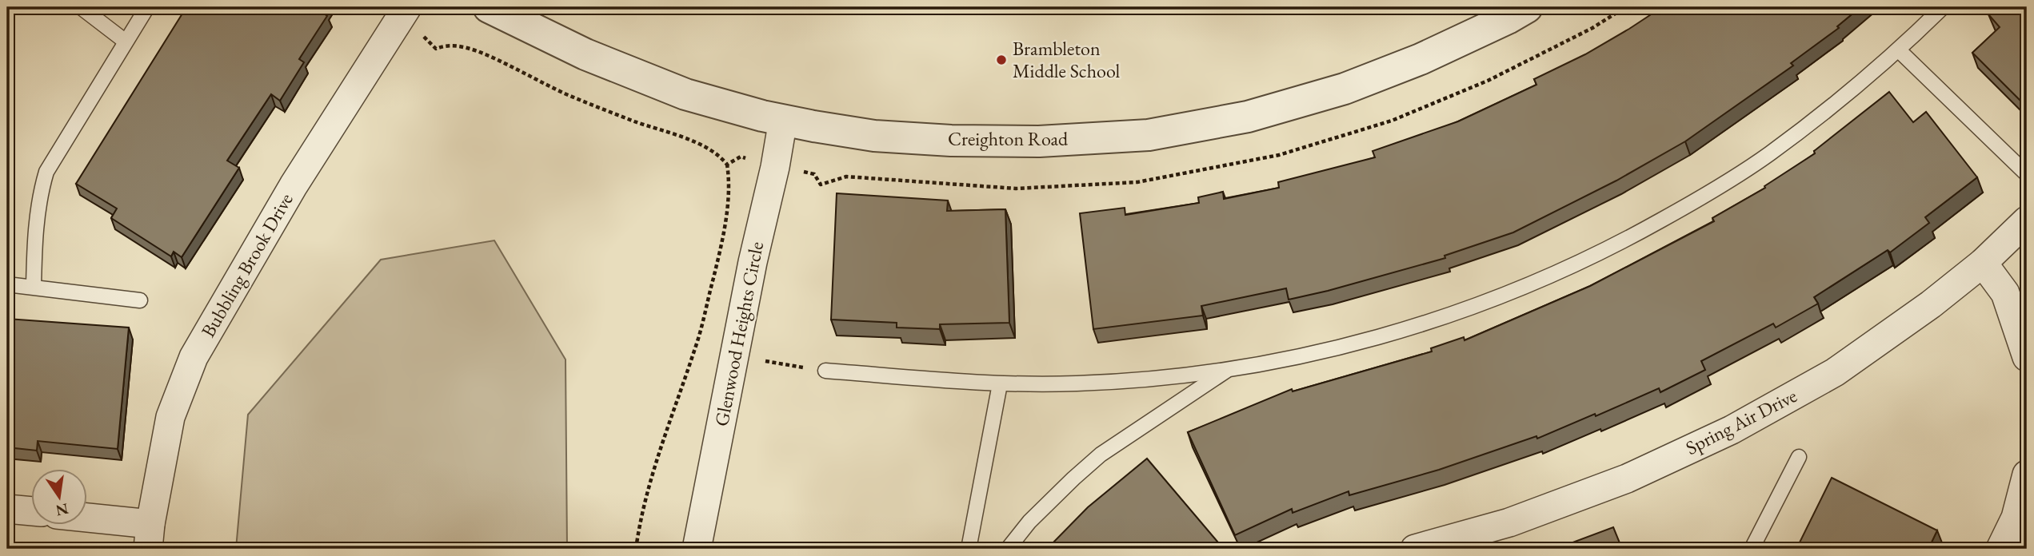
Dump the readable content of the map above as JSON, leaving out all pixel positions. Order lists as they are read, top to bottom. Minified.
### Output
{"streets":{"street":["Creighton Road","Bubbling Brook Drive","Glenwood Heights Circle","Spring Air Drive"]},"crossings":[["Creighton Road","Glenwood Heights Circle"]],"places":["Brambleton Middle School"],"north":"bottom"}
